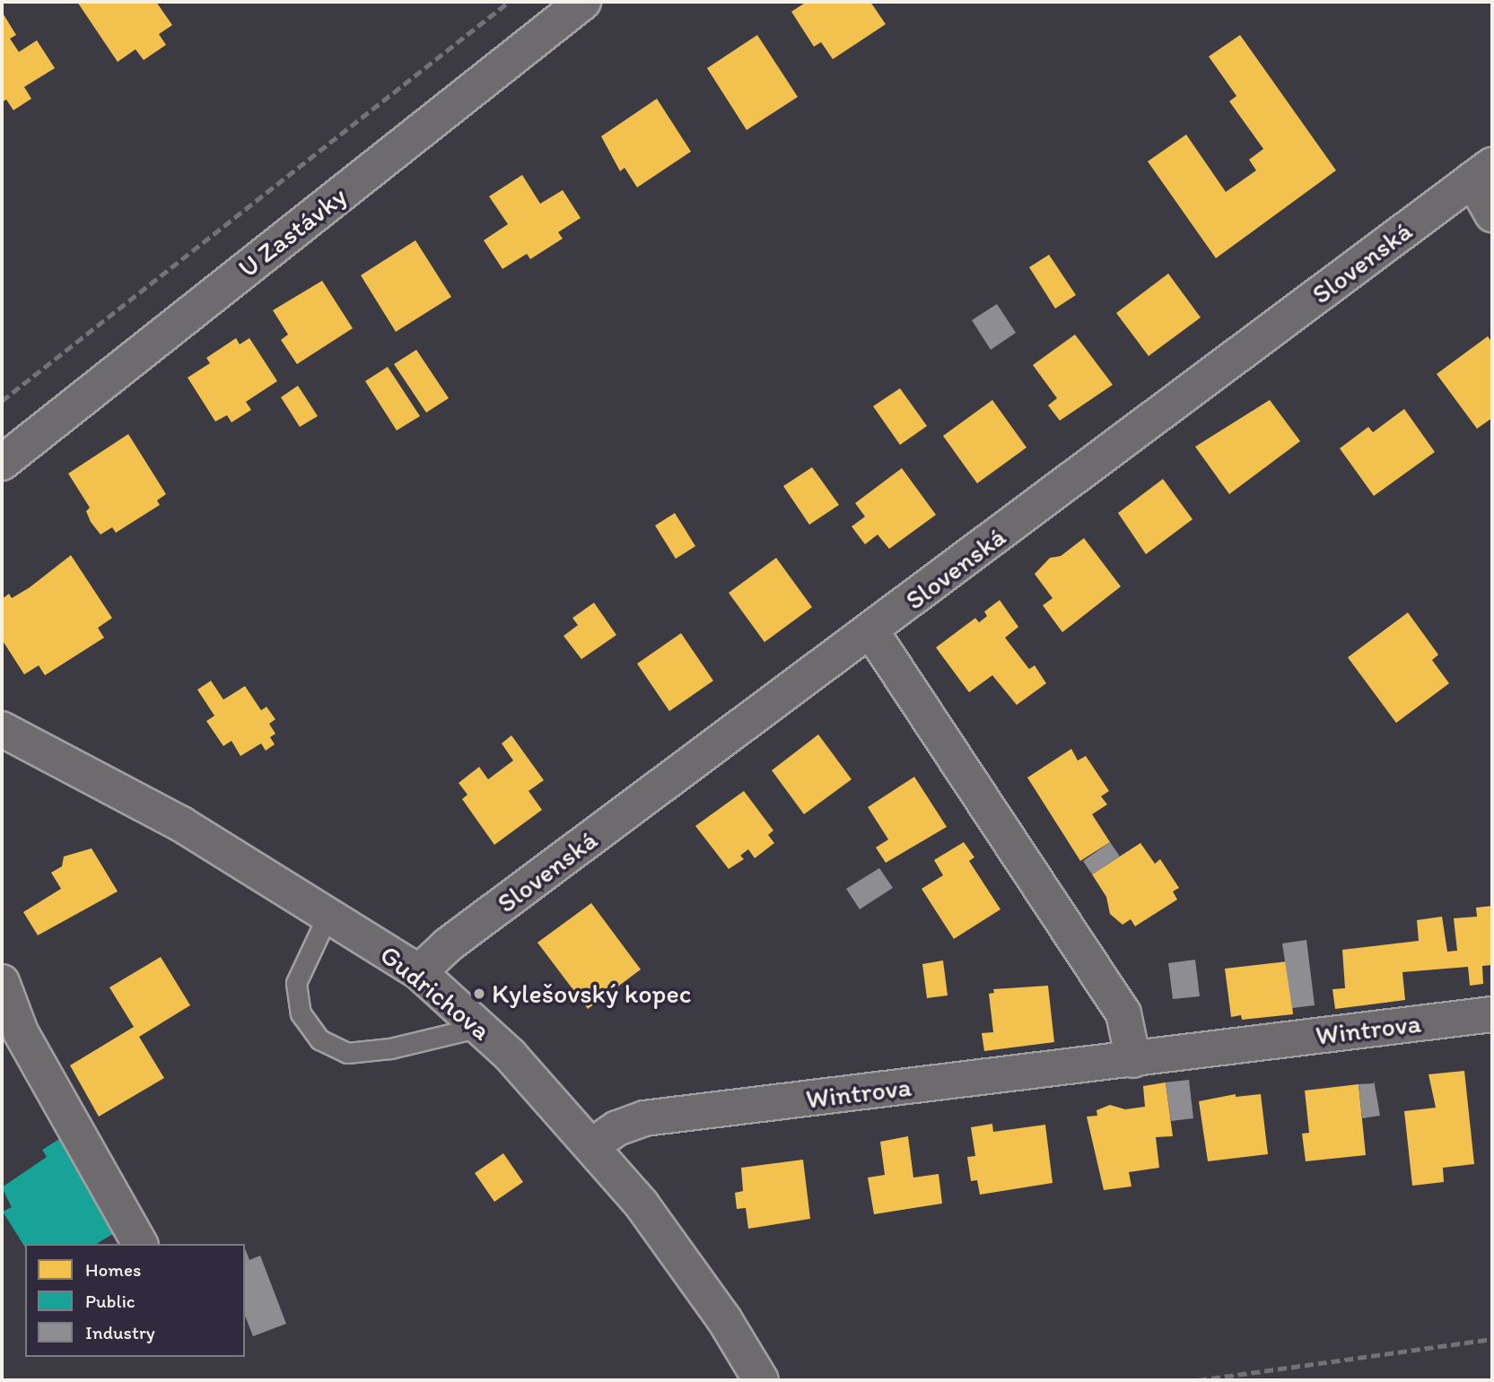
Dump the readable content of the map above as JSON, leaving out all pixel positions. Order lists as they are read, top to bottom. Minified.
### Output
{"streets":{"street":["U Zastávky","Slovenská","Gudrichova","Wintrova"]},"crossings":[["Slovenská","Gudrichova"],["Gudrichova","Wintrova"]],"places":["Kylešovský kopec"],"legend":["Homes","Public","Industry"]}
